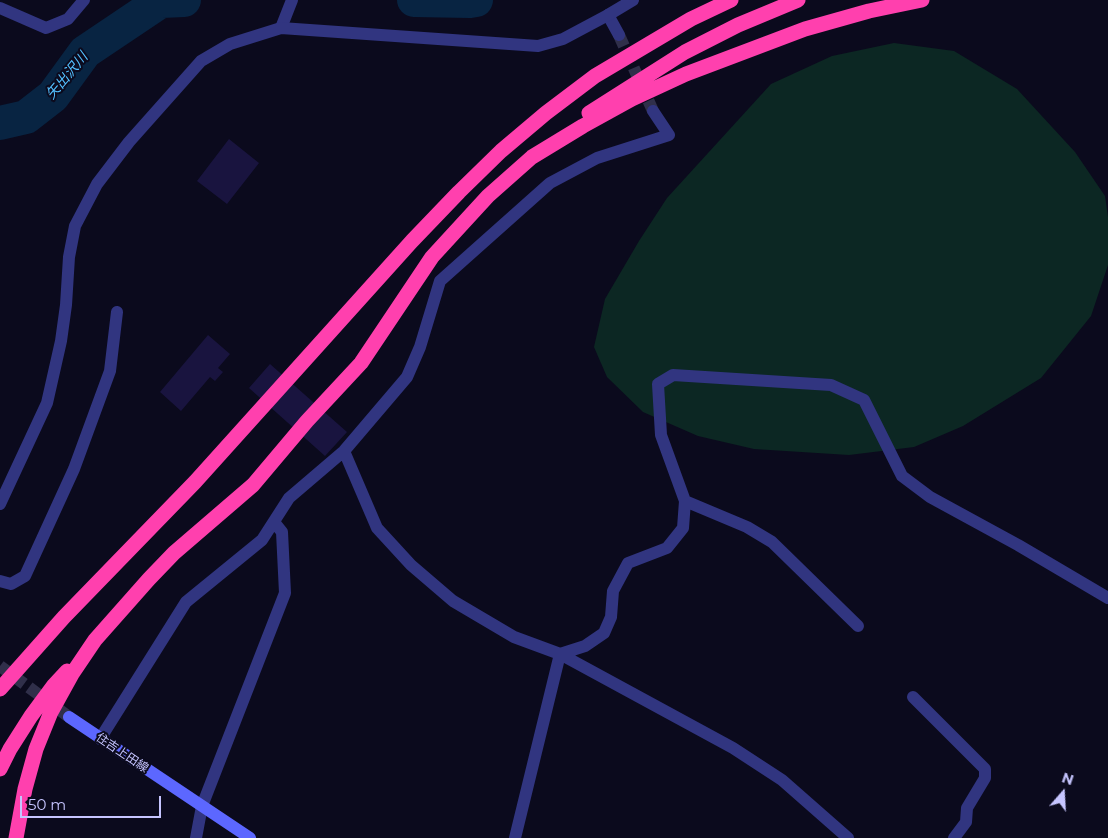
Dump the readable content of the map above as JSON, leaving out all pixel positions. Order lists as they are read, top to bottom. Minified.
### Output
{"streets":{"main road":["住吉上田線"]},"water":["矢出沢川"],"scale_bar":"50 m","north":"top"}
